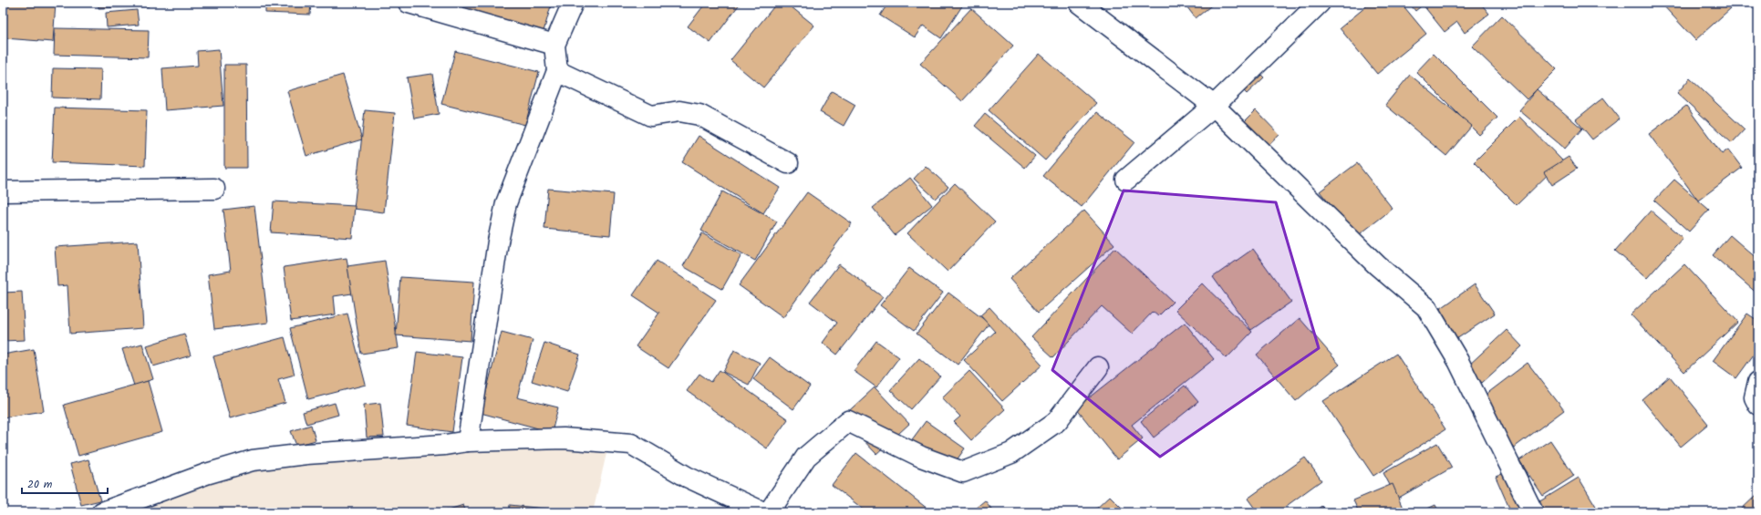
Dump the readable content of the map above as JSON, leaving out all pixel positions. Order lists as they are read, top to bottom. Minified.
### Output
{"scale_bar":"20 m"}
